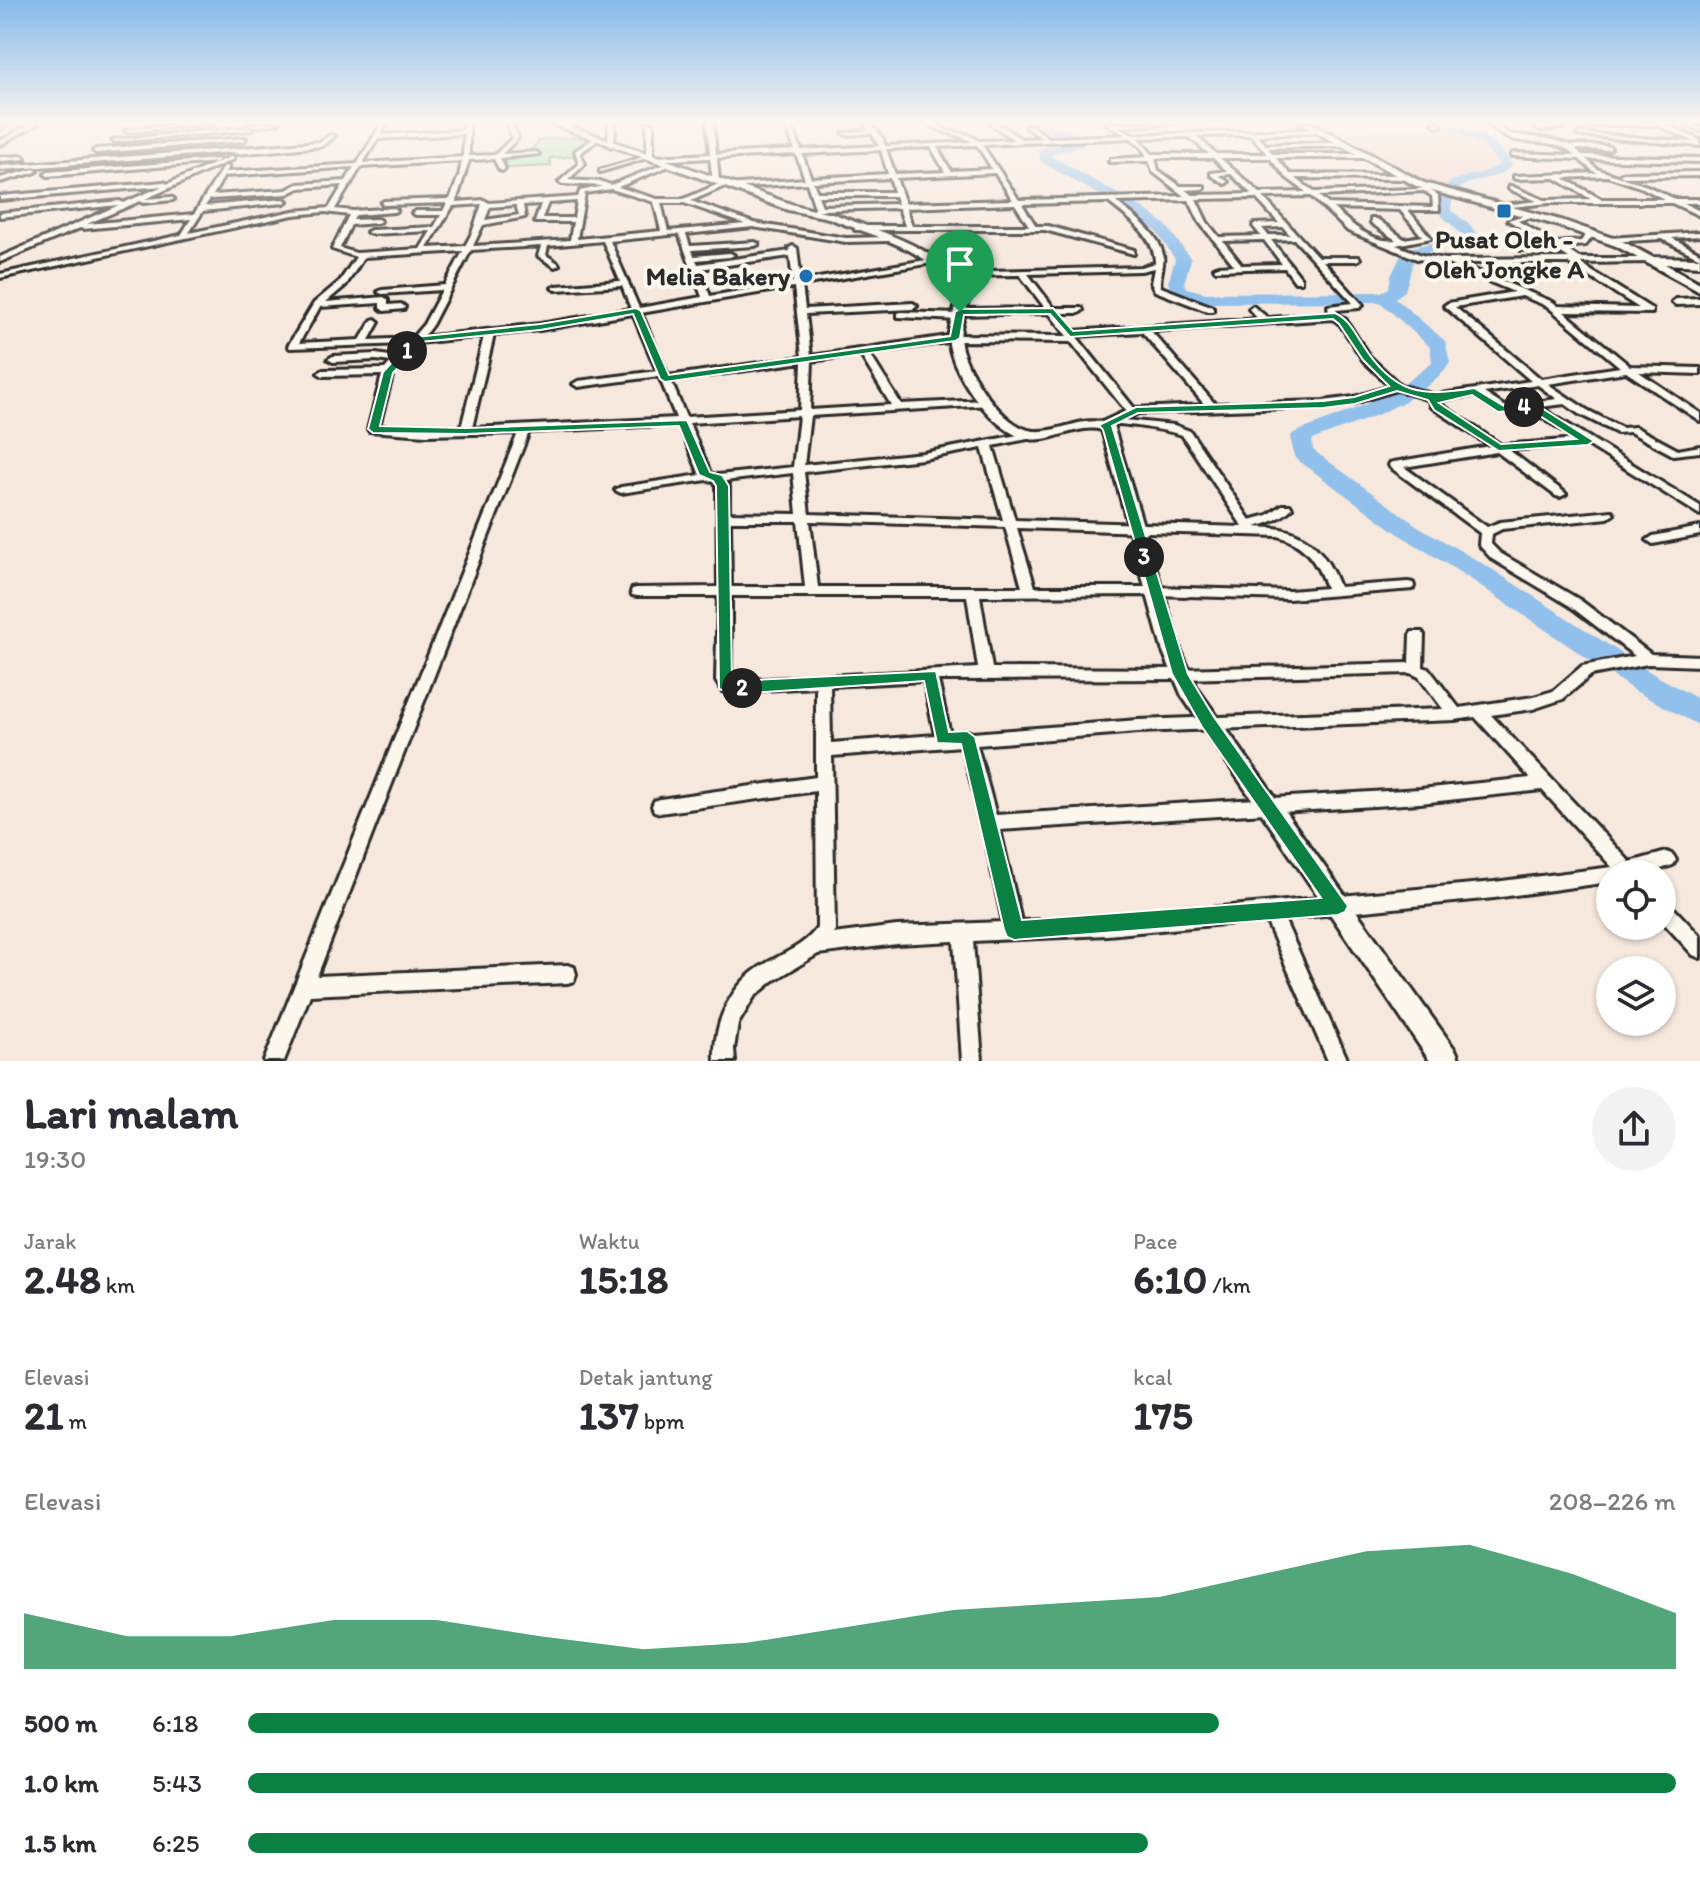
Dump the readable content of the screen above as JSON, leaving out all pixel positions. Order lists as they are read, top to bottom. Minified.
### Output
{"places":{"transit":["Pusat Oleh - Oleh Jongke A"],"other":["Melia Bakery"]},"page":{"pins":["1","4","3","2"],"heading":["Lari malam","19:30"],"stats":[["Jarak","2.48 km"],["Waktu","15:18"],["Pace","6:10 /km"],["Elevasi","21 m"],["Detak jantung","137 bpm"],["kcal","175"]],"chart":["Elevasi","208–226 m"],"list":[{"name":"500 m","note":"6:18"},{"name":"1.0 km","note":"5:43"},{"name":"1.5 km","note":"6:25"}]}}
